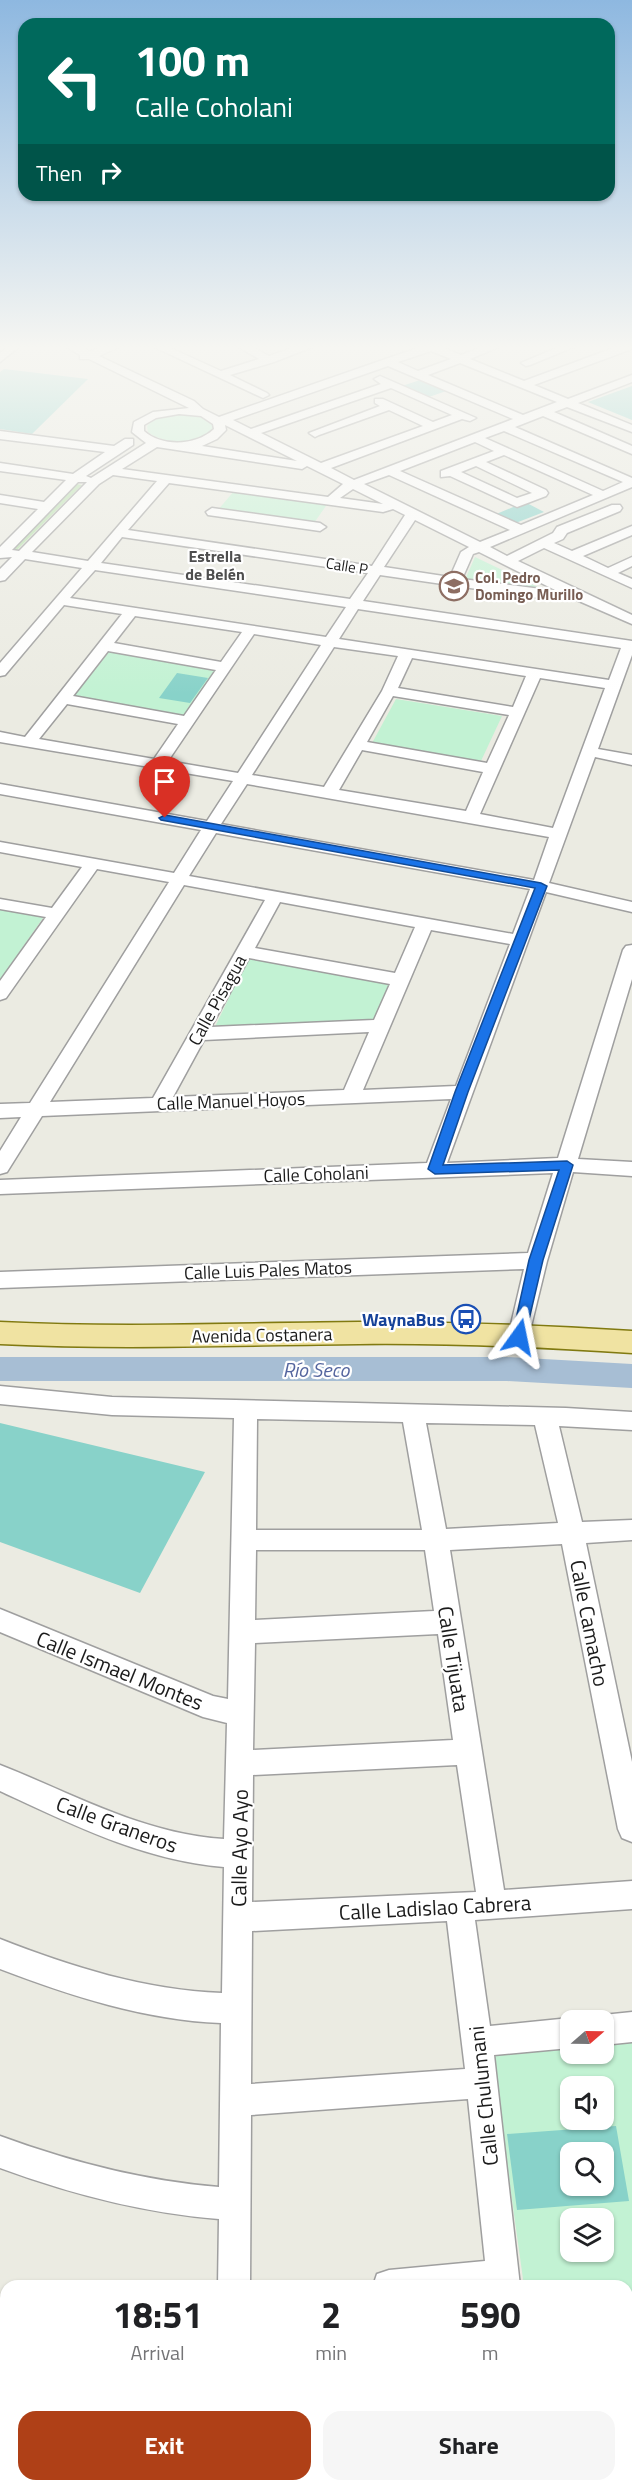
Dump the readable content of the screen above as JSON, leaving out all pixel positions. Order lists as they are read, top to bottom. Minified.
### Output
{"streets":{"main road":["Avenida Costanera"],"street":["Calle P","Calle Pisagua","Calle Manuel Hoyos","Calle Coholani","Calle Luis Pales Matos","Calle Camacho","Calle Tijuata","Calle Ismael Montes","Calle Graneros","Calle Ayo Ayo","Calle Ladislao Cabrera","Calle Chulumani"]},"crossings":[["Calle Pisagua","Calle Manuel Hoyos"],["Calle Tijuata","Calle Ladislao Cabrera"],["Calle Ismael Montes","Calle Ayo Ayo"],["Calle Graneros","Calle Ayo Ayo"],["Calle Ayo Ayo","Calle Ladislao Cabrera"],["Calle Ladislao Cabrera","Calle Chulumani"]],"districts":["Estrella de Belén"],"water":["Río Seco"],"places":{"school or university":["Col. Pedro Domingo Murillo"],"bus stop":["WaynaBus"]},"north":"right","page":{"turn":["100 m","Calle Coholani"],"then":"Then","eta":["18:51","Arrival","2","min","590","m"],"buttons":["Exit","Share"]}}
